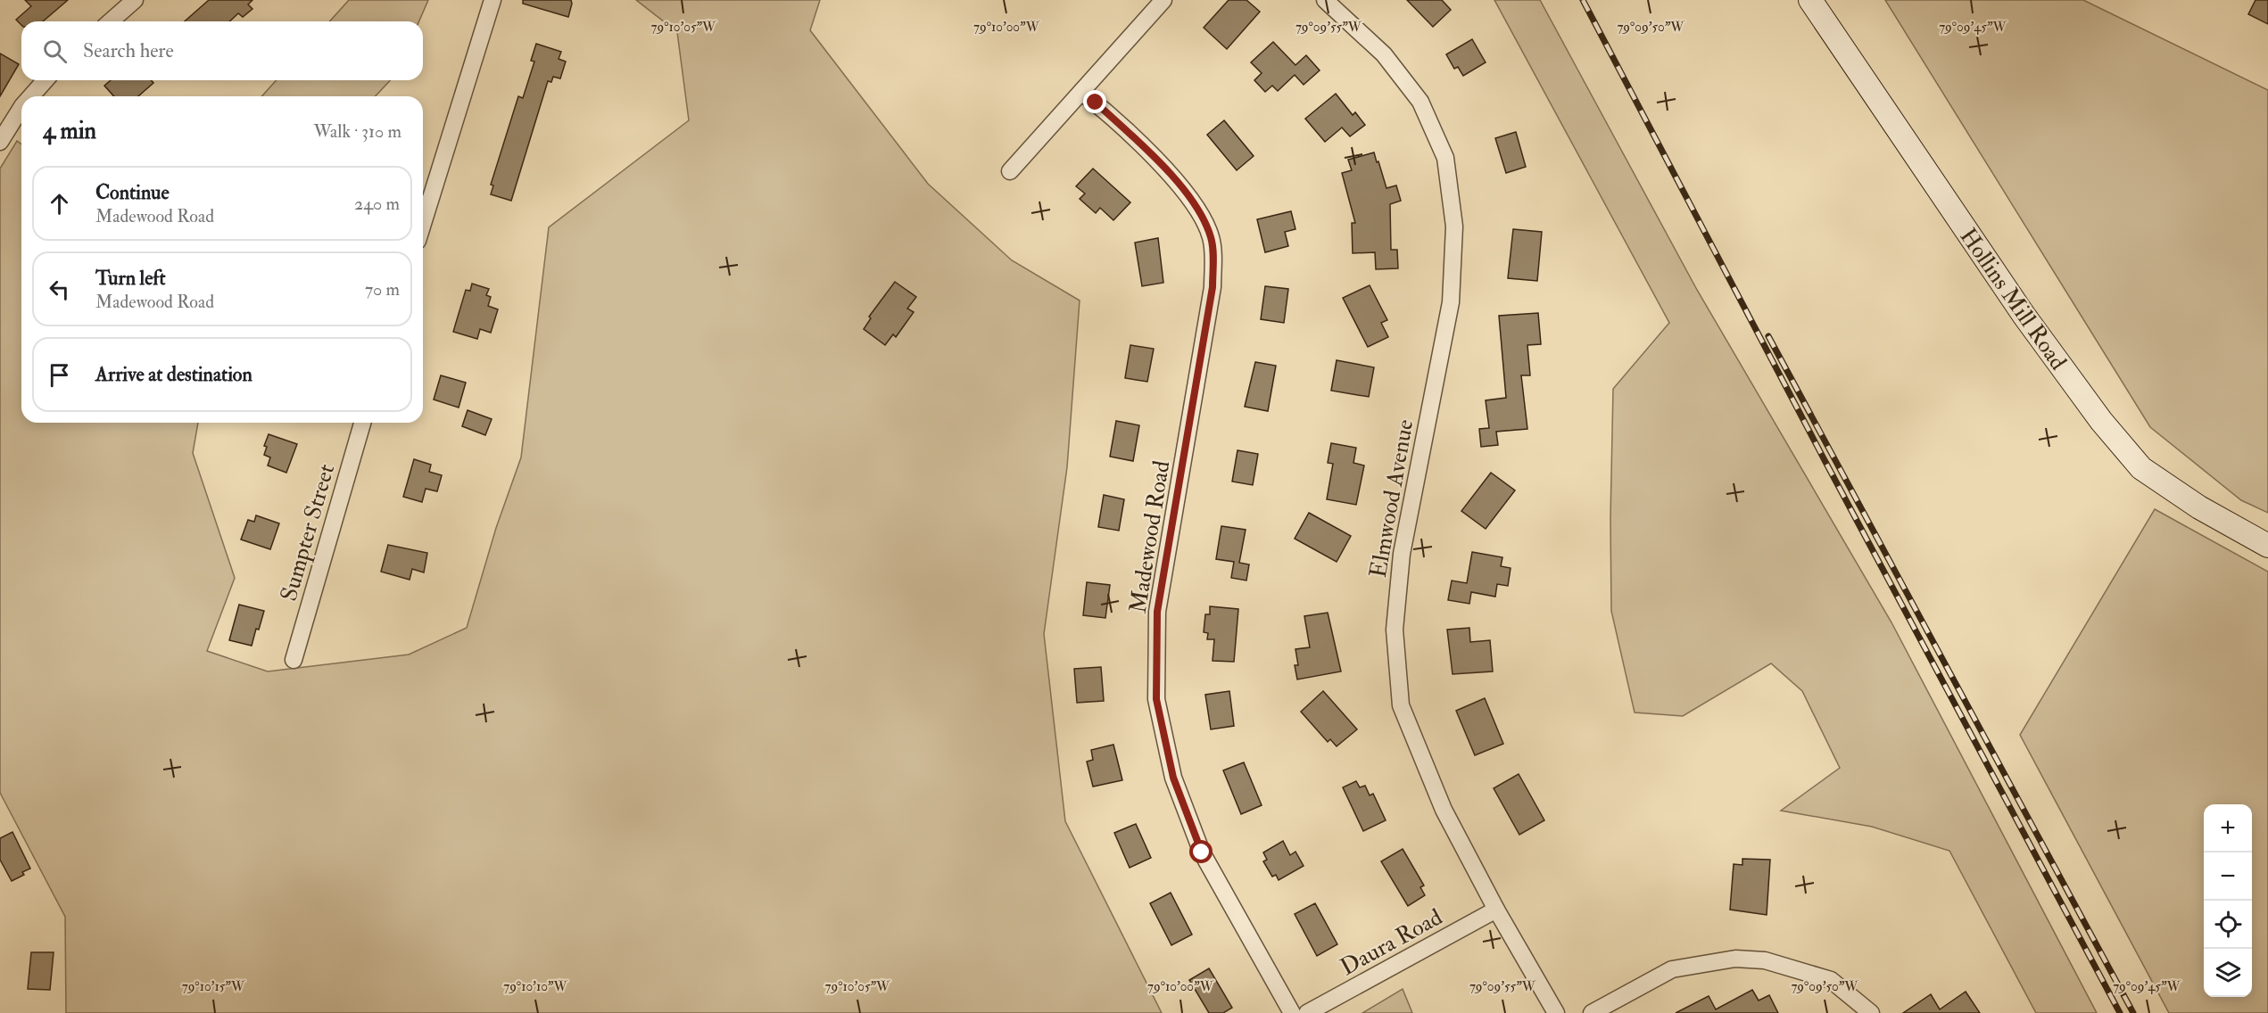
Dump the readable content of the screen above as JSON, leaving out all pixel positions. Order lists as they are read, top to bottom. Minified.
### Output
{"streets":{"street":["Hollins Mill Road","Elmwood Avenue","Sumpter Street","Madewood Road","Daura Road"]},"crossings":[["Elmwood Avenue","Daura Road"]],"page":{"search":"Search here","heading":["4 min","Walk · 310 m"],"list":[["Continue","Madewood Road","240 m"],["Turn left","Madewood Road","70 m"],"Arrive at destination"],"map_buttons":["+","−"]},"coordinates":["79°10'05\"W","79°10'00\"W","79°09'55\"W","79°09'50\"W","79°09'45\"W","79°10'15\"W","79°10'10\"W"]}
